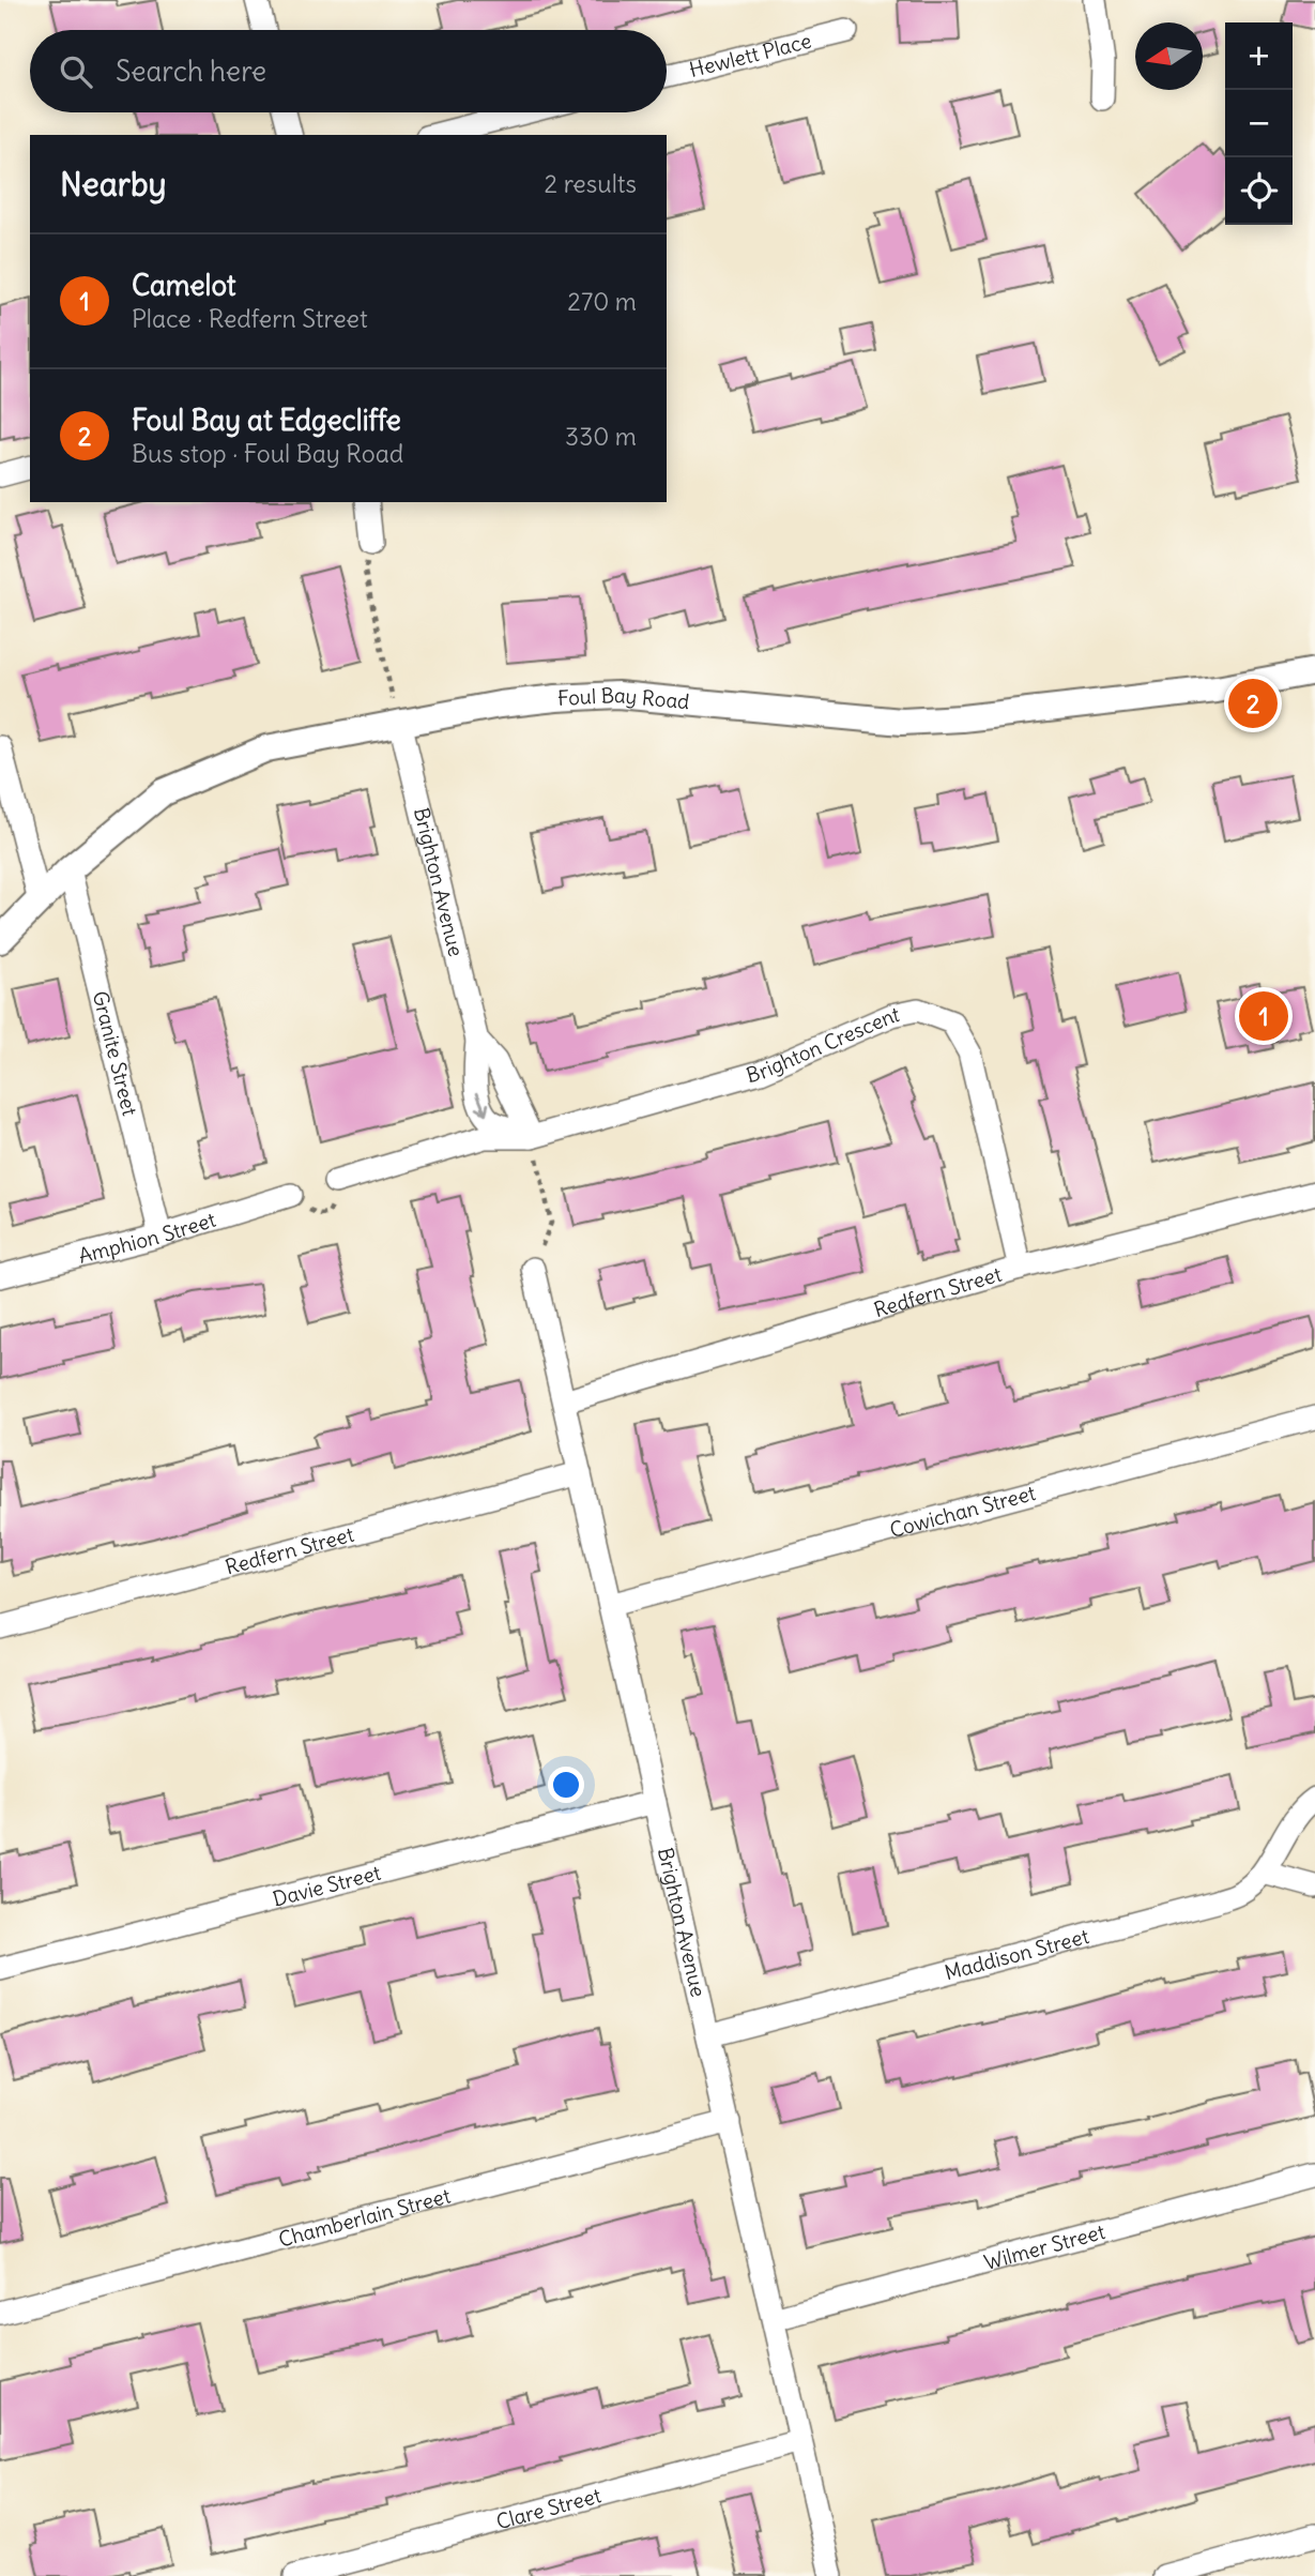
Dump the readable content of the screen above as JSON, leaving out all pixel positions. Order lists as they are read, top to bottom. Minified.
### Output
{"streets":{"street":["Hewlett Place","Foul Bay Road","Brighton Avenue","Brighton Crescent","Granite Street","Amphion Street","Redfern Street","Cowichan Street","Davie Street","Maddison Street","Chamberlain Street","Wilmer Street","Clare Street"]},"crossings":[["Foul Bay Road","Brighton Avenue"],["Foul Bay Road","Granite Street"],["Brighton Avenue","Brighton Crescent"],["Brighton Avenue","Redfern Street"],["Brighton Avenue","Cowichan Street"],["Brighton Avenue","Davie Street"],["Brighton Avenue","Maddison Street"],["Brighton Avenue","Chamberlain Street"],["Brighton Avenue","Wilmer Street"],["Brighton Avenue","Clare Street"],["Brighton Crescent","Redfern Street"],["Granite Street","Amphion Street"]],"north":"left","page":{"map_buttons":["+","−"],"search":"Search here","heading":["Nearby","2 results"],"list":[{"mark":"1","name":"Camelot","note":"Place · Redfern Street","value":"270 m"},{"mark":"2","name":"Foul Bay at Edgecliffe","note":"Bus stop · Foul Bay Road","value":"330 m"}],"pins":["2","1"]}}
